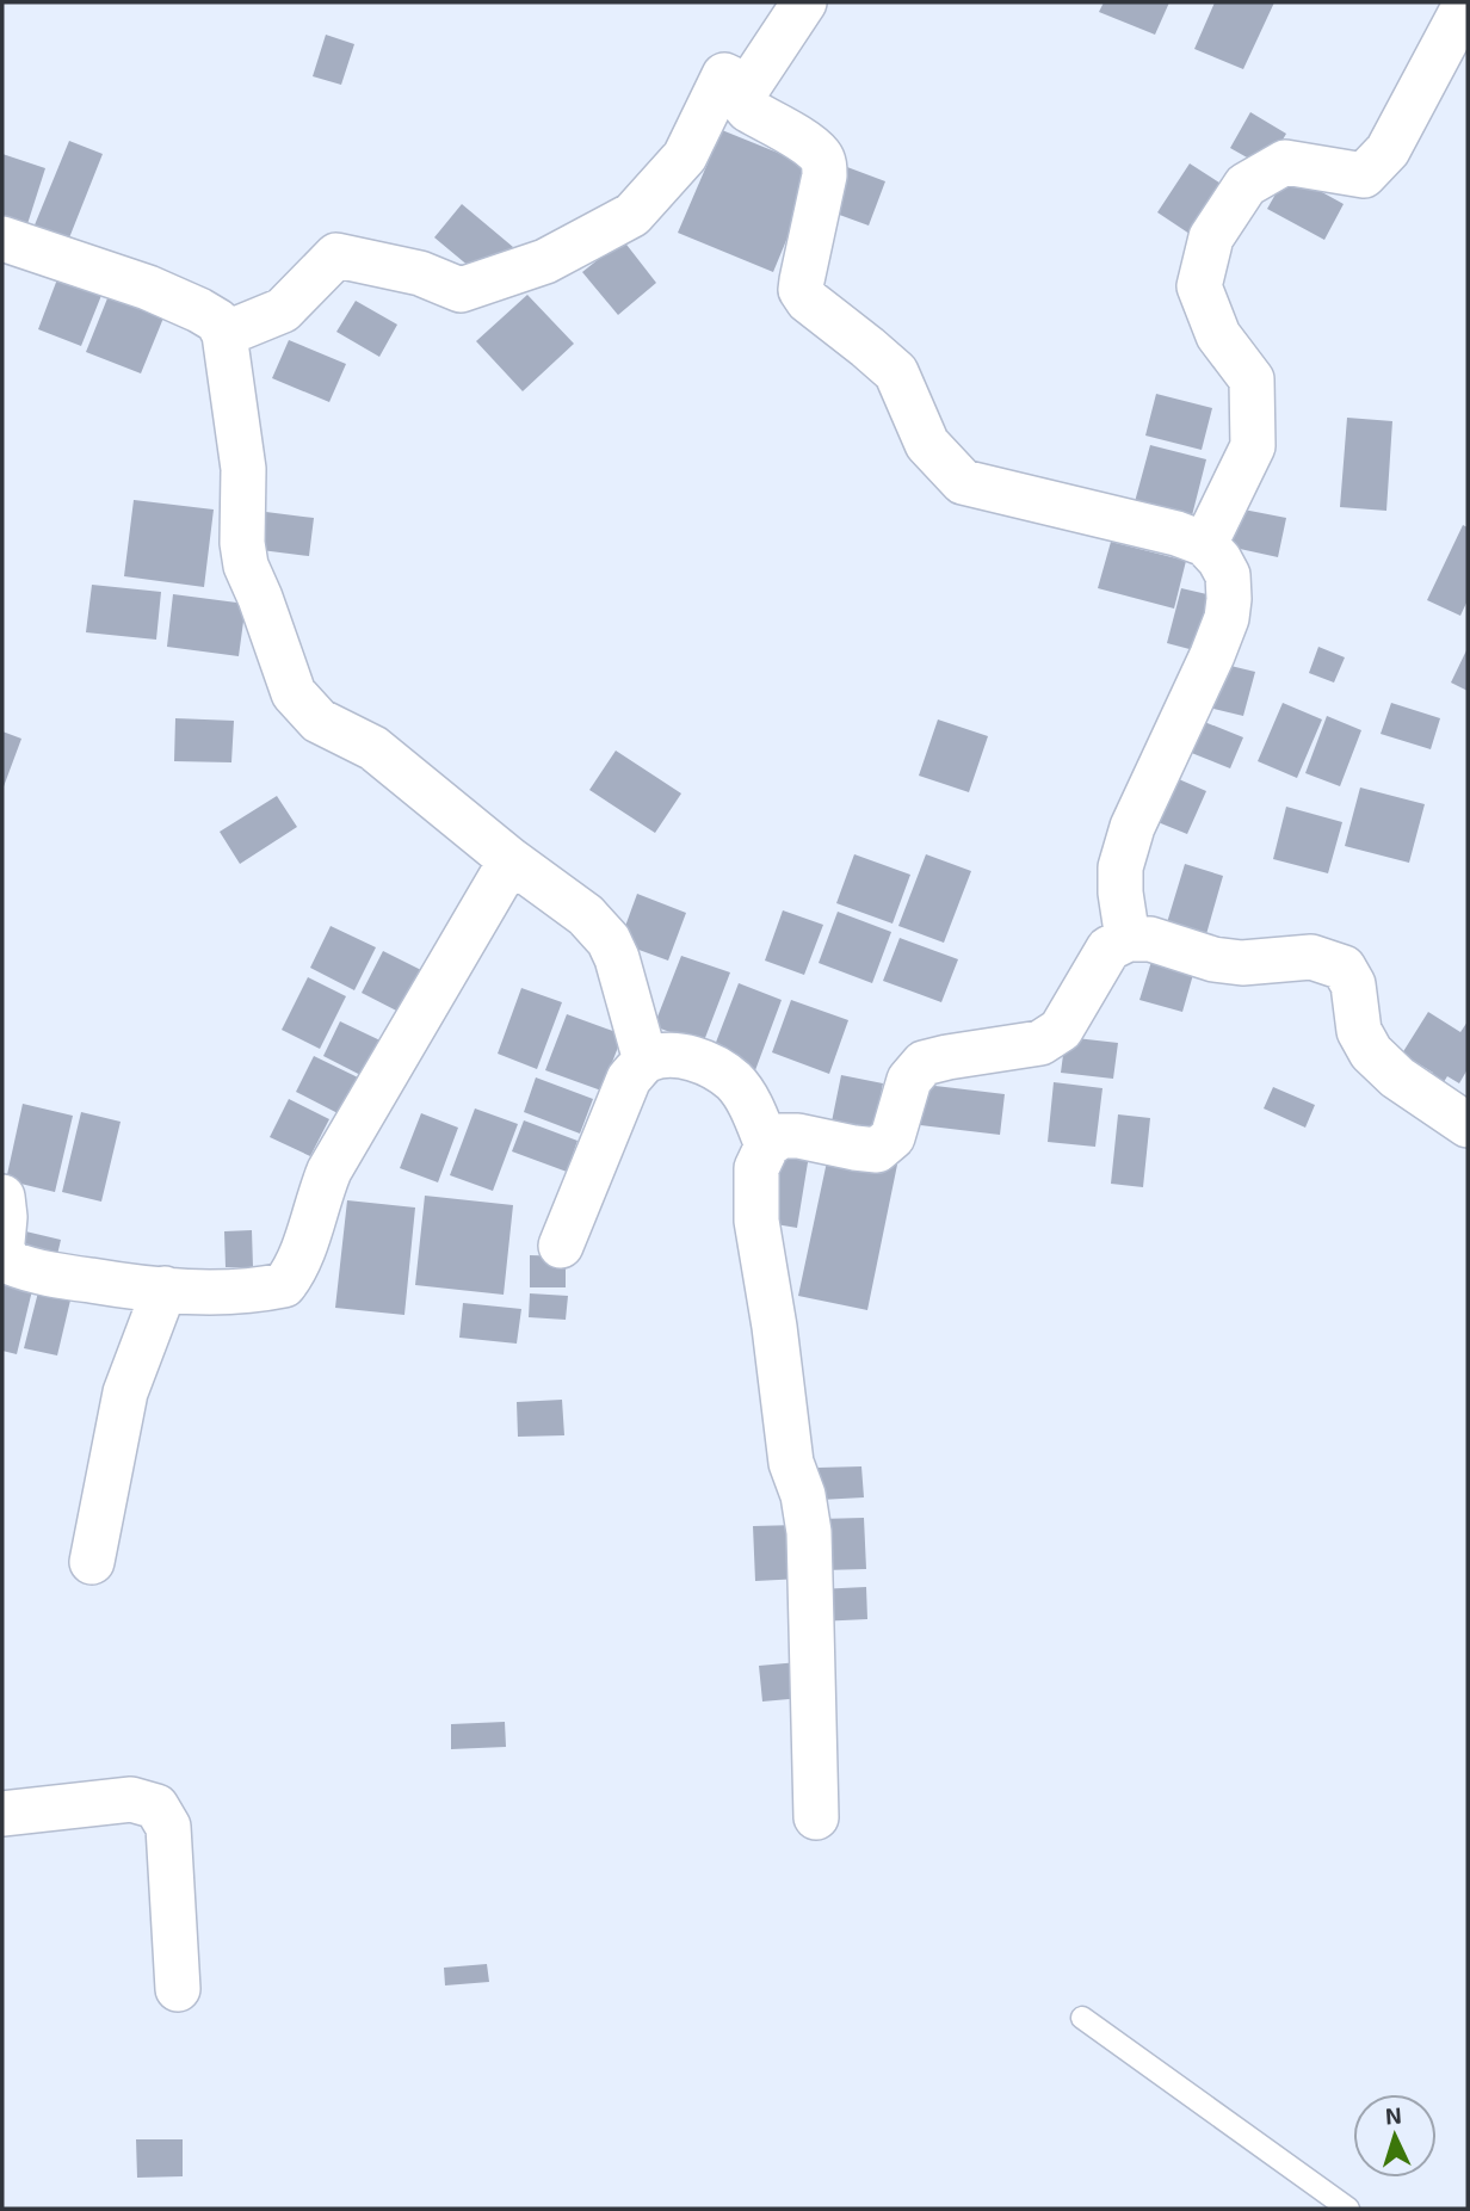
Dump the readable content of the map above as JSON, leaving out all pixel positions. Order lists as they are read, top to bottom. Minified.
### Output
{"north":"top"}
